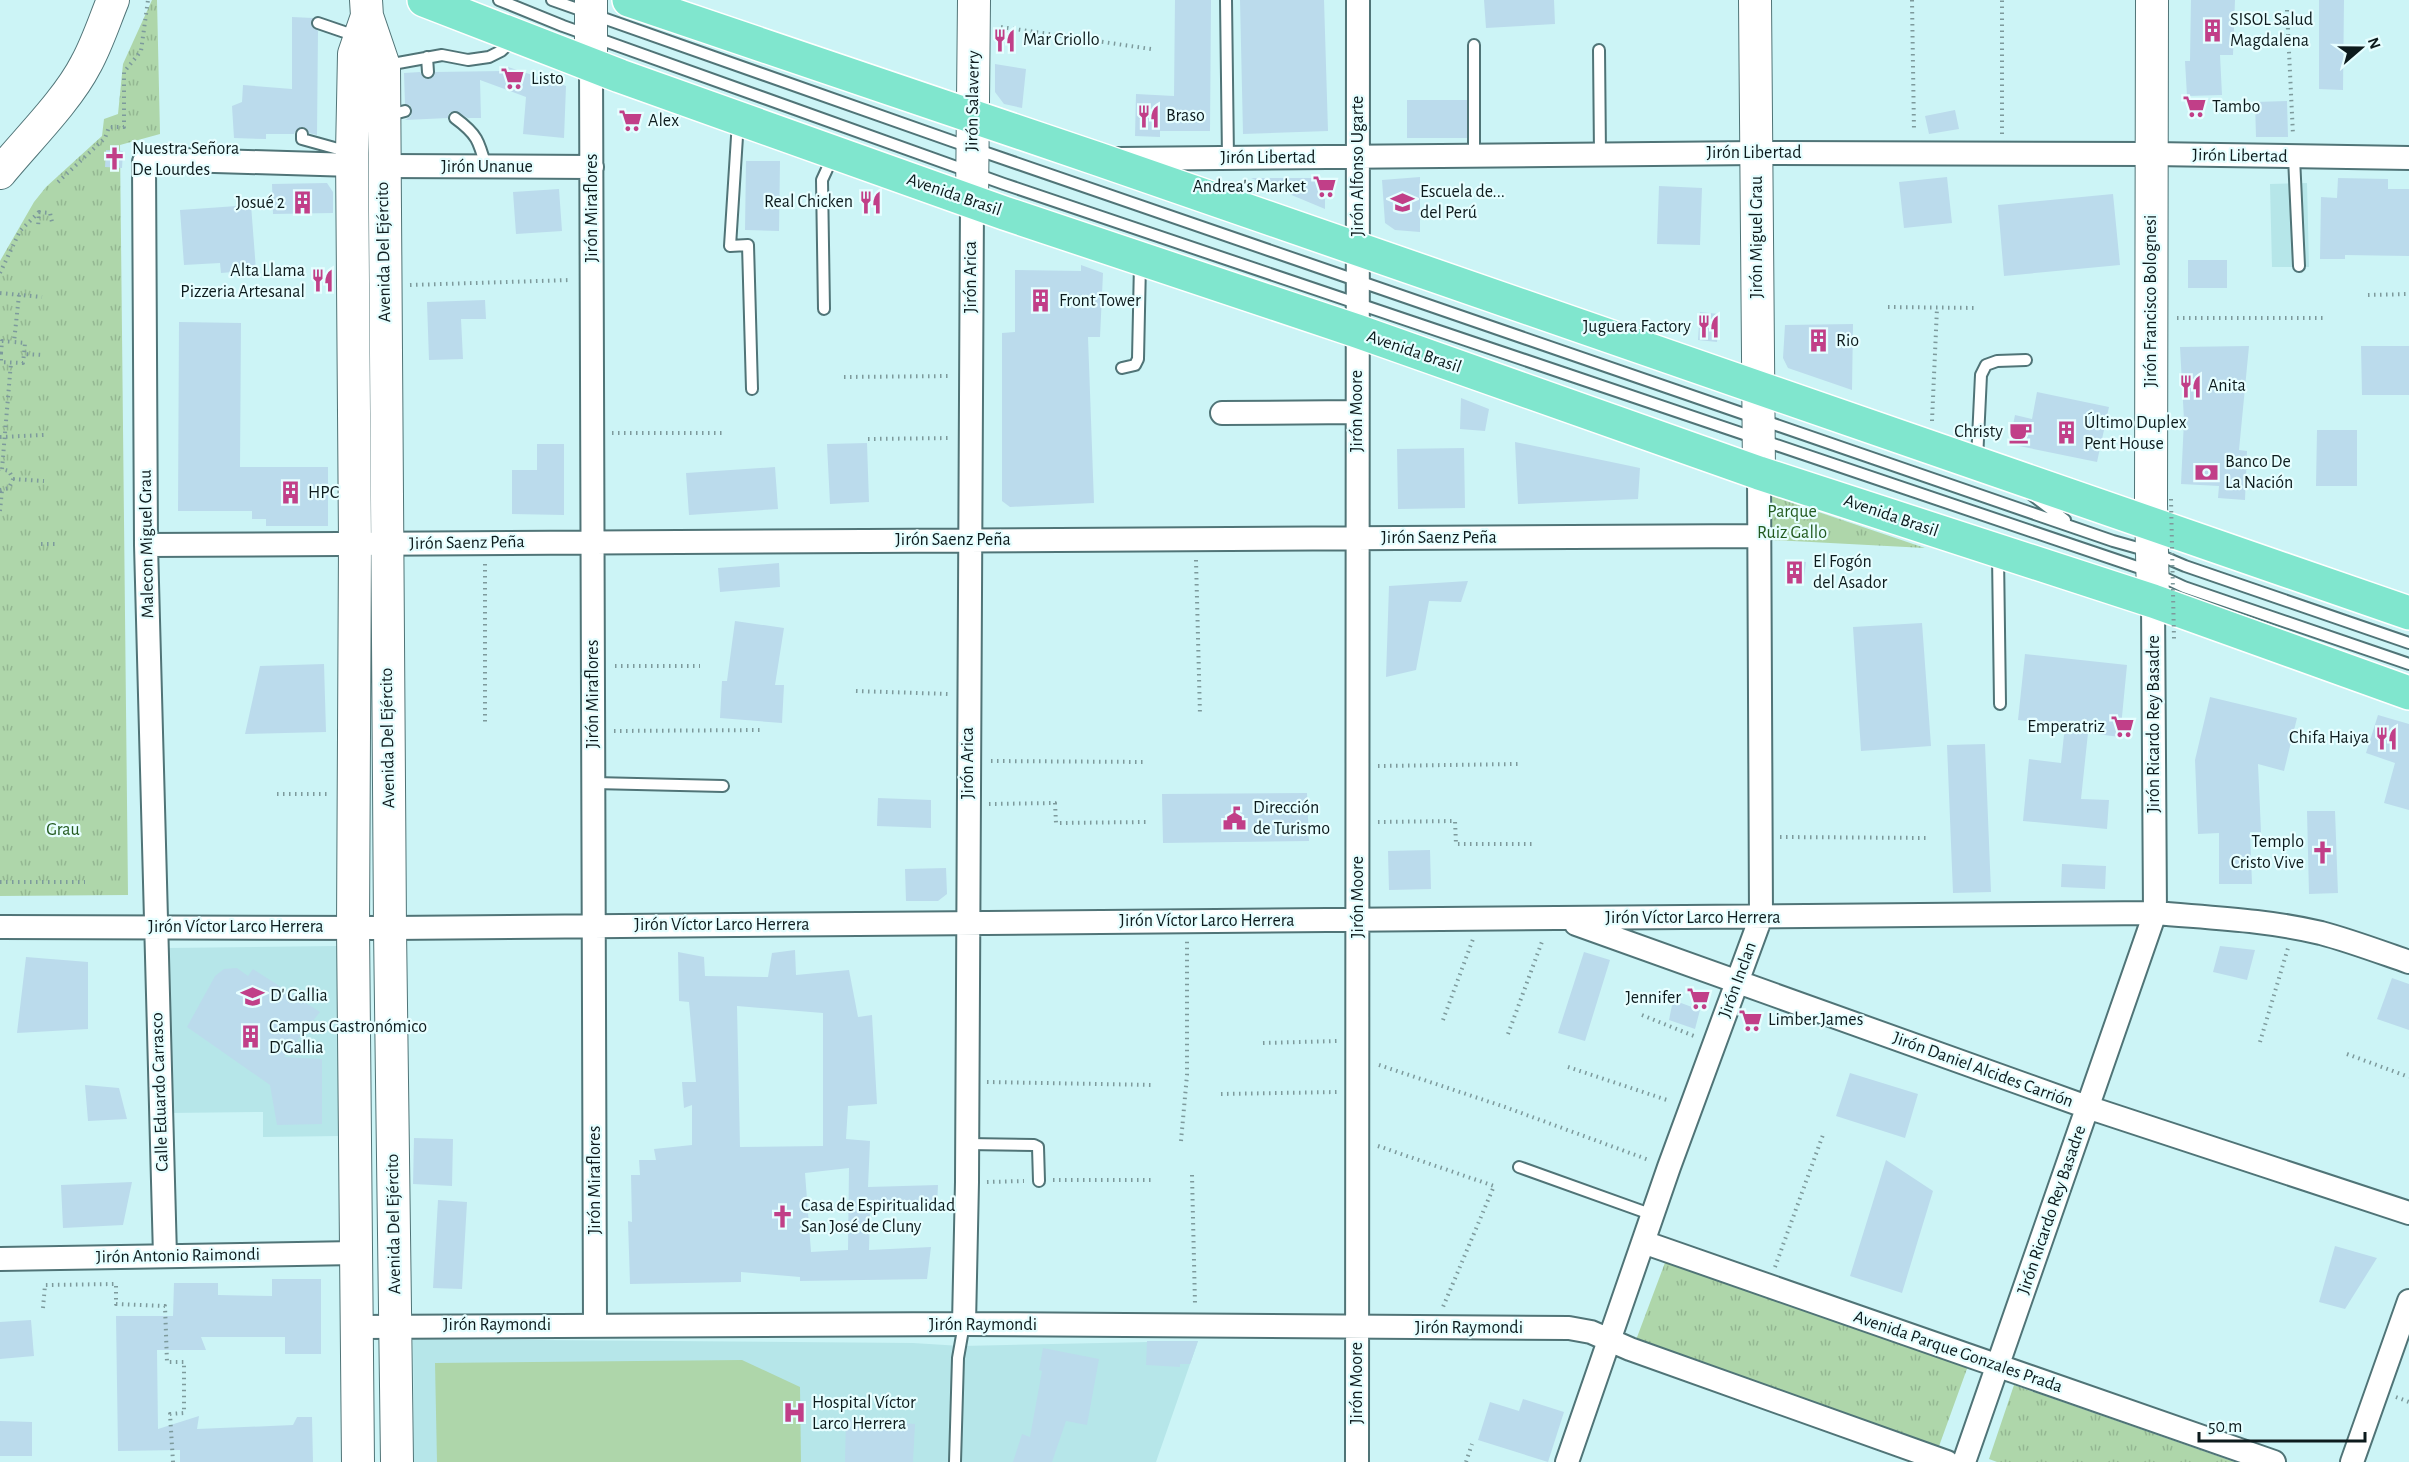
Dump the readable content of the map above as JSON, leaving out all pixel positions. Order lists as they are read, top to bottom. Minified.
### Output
{"streets":{"main road":["Jirón Salaverry","Avenida Brasil","Jirón Miguel Grau","Avenida Del Ejército","Jirón Francisco Bolognesi"],"street":["Jirón Libertad","Jirón Alfonso Ugarte","Jirón Unanue","Jirón Miraflores","Jirón Arica","Jirón Moore","Jirón Saenz Peña","Malecon Miguel Grau","Jirón Ricardo Rey Basadre","Jirón Víctor Larco Herrera","Jirón Inclan","Jirón Daniel Alcides Carrión","Calle Eduardo Carrasco","Jirón Antonio Raimondi","Jirón Raymondi","Avenida Parque Gonzales Prada"]},"crossings":[["Jirón Salaverry","Avenida Brasil"],["Jirón Salaverry","Jirón Arica"],["Jirón Libertad","Jirón Alfonso Ugarte"],["Jirón Libertad","Avenida Brasil"],["Jirón Libertad","Jirón Miguel Grau"],["Jirón Libertad","Jirón Francisco Bolognesi"],["Jirón Alfonso Ugarte","Avenida Brasil"],["Jirón Alfonso Ugarte","Jirón Moore"],["Jirón Unanue","Jirón Miraflores"],["Jirón Unanue","Avenida Del Ejército"],["Avenida Brasil","Jirón Miraflores"],["Avenida Brasil","Jirón Miguel Grau"],["Avenida Brasil","Jirón Arica"],["Avenida Brasil","Jirón Francisco Bolognesi"],["Avenida Brasil","Jirón Moore"],["Avenida Brasil","Jirón Ricardo Rey Basadre"],["Avenida Brasil","Jirón Inclan"],["Jirón Miraflores","Jirón Saenz Peña"],["Jirón Miraflores","Jirón Víctor Larco Herrera"],["Jirón Miraflores","Jirón Raymondi"],["Jirón Miguel Grau","Jirón Inclan"],["Avenida Del Ejército","Jirón Saenz Peña"],["Avenida Del Ejército","Malecon Miguel Grau"],["Avenida Del Ejército","Jirón Víctor Larco Herrera"],["Avenida Del Ejército","Jirón Antonio Raimondi"],["Avenida Del Ejército","Jirón Raymondi"],["Jirón Arica","Jirón Saenz Peña"],["Jirón Arica","Jirón Víctor Larco Herrera"],["Jirón Arica","Jirón Raymondi"],["Jirón Francisco Bolognesi","Jirón Ricardo Rey Basadre"],["Jirón Moore","Jirón Saenz Peña"],["Jirón Moore","Jirón Víctor Larco Herrera"],["Jirón Moore","Jirón Raymondi"],["Jirón Saenz Peña","Malecon Miguel Grau"],["Jirón Saenz Peña","Jirón Inclan"],["Malecon Miguel Grau","Jirón Víctor Larco Herrera"],["Malecon Miguel Grau","Calle Eduardo Carrasco"],["Jirón Ricardo Rey Basadre","Jirón Víctor Larco Herrera"],["Jirón Ricardo Rey Basadre","Jirón Daniel Alcides Carrión"],["Jirón Ricardo Rey Basadre","Avenida Parque Gonzales Prada"],["Jirón Víctor Larco Herrera","Jirón Inclan"],["Jirón Víctor Larco Herrera","Jirón Daniel Alcides Carrión"],["Jirón Víctor Larco Herrera","Calle Eduardo Carrasco"],["Jirón Inclan","Jirón Daniel Alcides Carrión"],["Jirón Inclan","Jirón Raymondi"],["Jirón Inclan","Avenida Parque Gonzales Prada"],["Calle Eduardo Carrasco","Jirón Antonio Raimondi"]],"parks":["Parque Ruiz Gallo","Grau"],"places":{"building":["SISOL Salud Magdalena","Josué 2","Front Tower","Rio","Último Duplex Pent House","HPC","El Fogón del Asador","Campus Gastronómico D'Gallia"],"restaurant":["Mar Criollo","Braso","Real Chicken","Alta Llama Pizzeria Artesanal","Juguera Factory","Anita","Chifa Haiya"],"supermarket":["Listo","Tambo","Alex","Andrea's Market","Emperatriz","Jennifer","Limber James"],"church":["Nuestra Señora De Lourdes","Templo Cristo Vive","Casa de Espiritualidad San José de Cluny"],"school or university":["Escuela de... del Perú","D' Gallia"],"cafe":["Christy"],"bank":["Banco De La Nación"],"public building":["Dirección de Turismo"],"hospital":["Hospital Víctor Larco Herrera"]},"scale_bar":"50 m","north":"right"}
